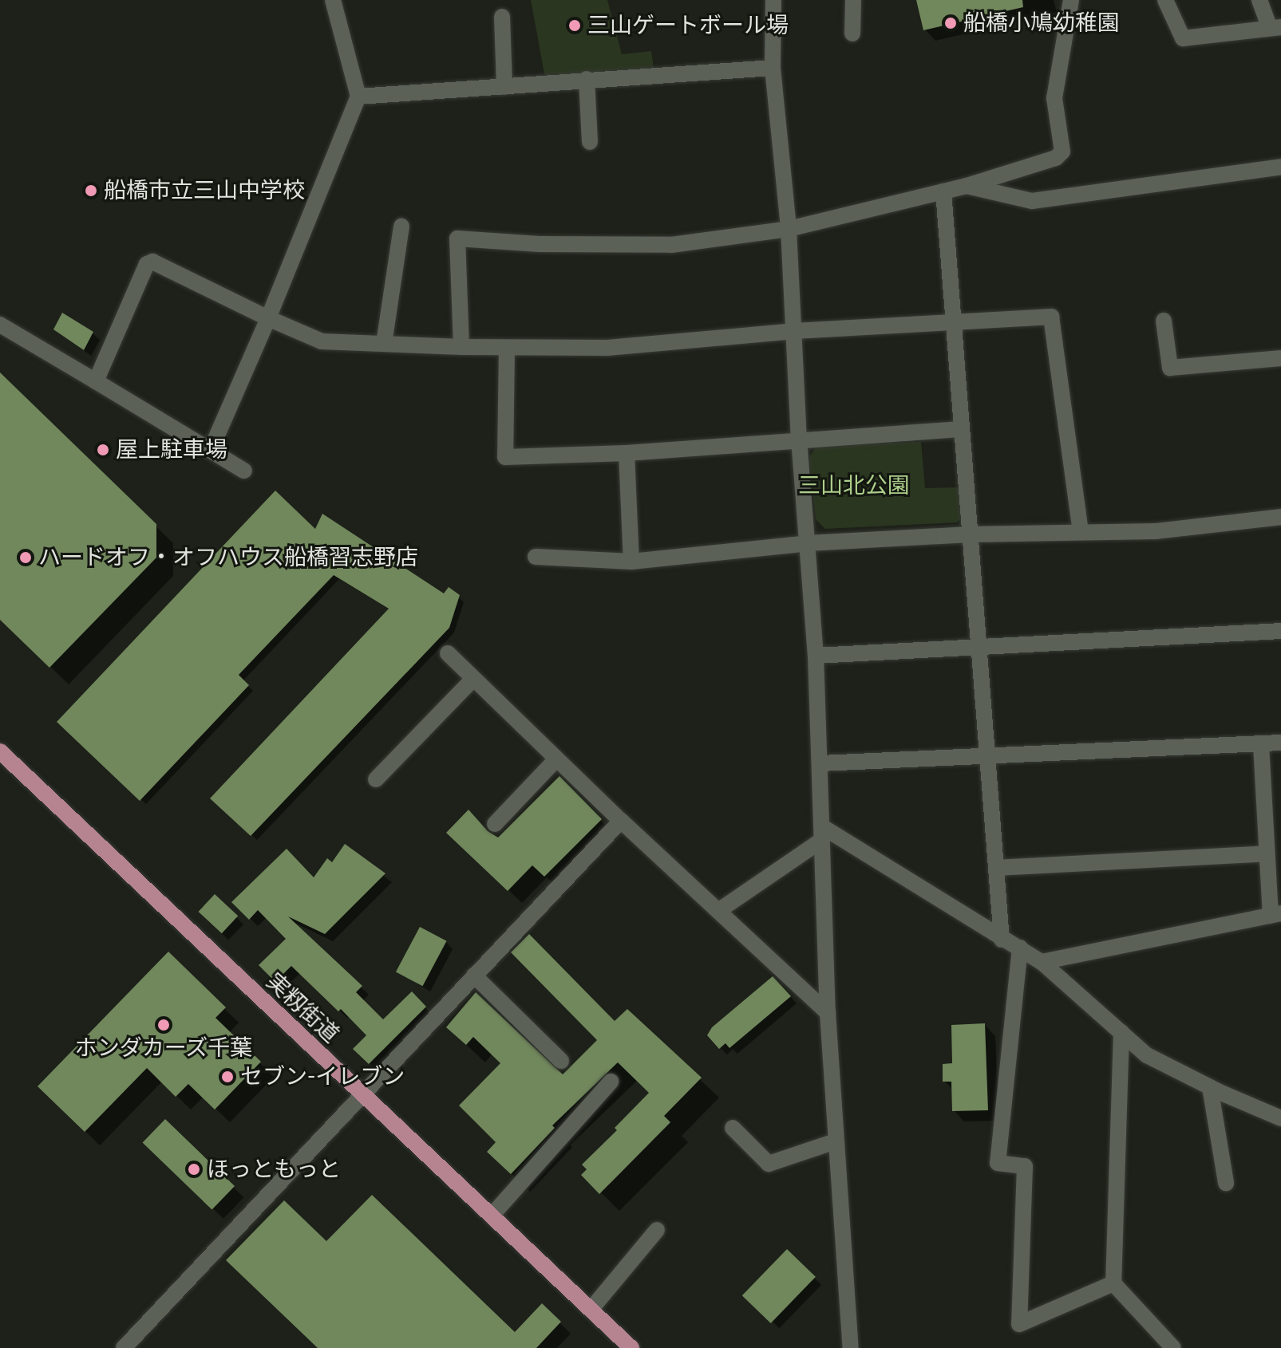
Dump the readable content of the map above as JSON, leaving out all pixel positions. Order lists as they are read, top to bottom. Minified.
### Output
{"streets":{"main road":["実籾街道"]},"parks":["三山北公園"],"places":["船橋小鳩幼稚園","三山ゲートボール場","船橋市立三山中学校","屋上駐車場","ハードオフ・オフハウス船橋習志野店","ホンダカーズ千葉","セブン-イレブン","ほっともっと"]}
